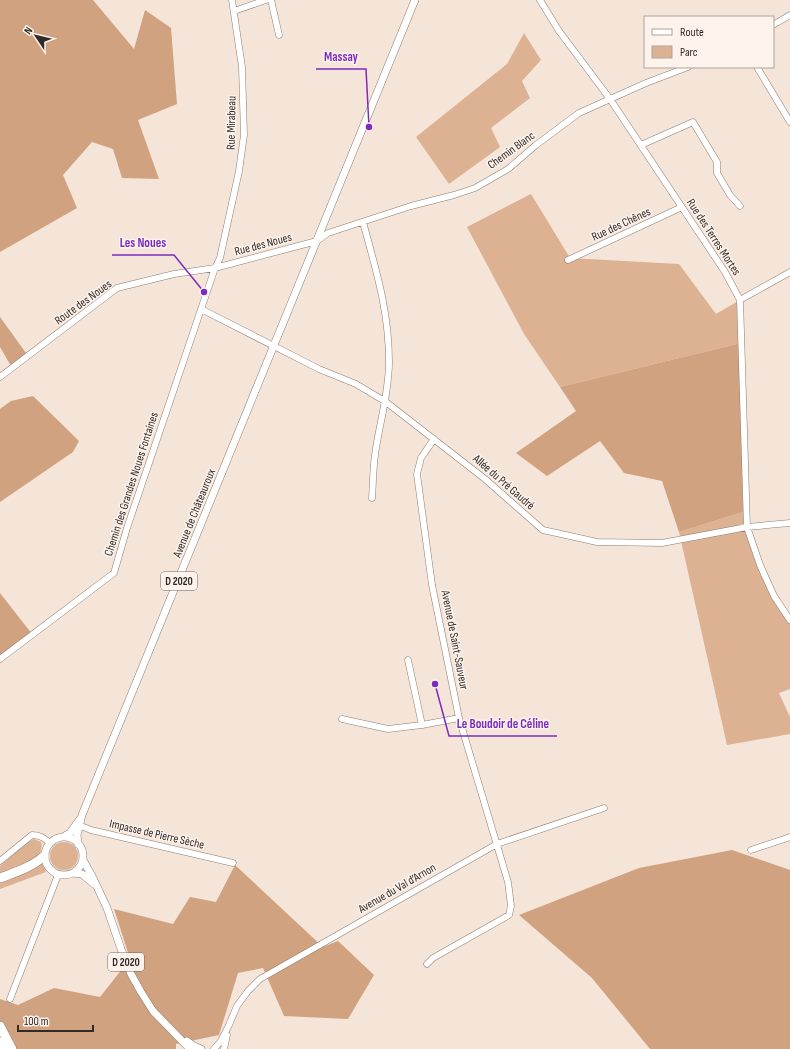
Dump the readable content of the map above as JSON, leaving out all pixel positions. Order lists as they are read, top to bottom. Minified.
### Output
{"streets":{"main road":["Avenue de Châteauroux","D 2020"],"street":["Rue Mirabeau","Chemin Blanc","Rue des Chênes","Rue des Terres Mortes","Rue des Noues","Route des Noues","Allée du Pré Gaudré","Chemin des Grandes Noues Fontaines","Avenue de Saint-Sauveur","Impasse de Pierre Sèche","Avenue du Val d’Arnon"]},"crossings":[["Rue Mirabeau","Rue des Noues"],["Rue Mirabeau","Route des Noues"],["Rue Mirabeau","Chemin des Grandes Noues Fontaines"],["Chemin Blanc","Rue des Terres Mortes"],["Chemin Blanc","Rue des Noues"],["Chemin Blanc","Avenue de Châteauroux"],["Chemin Blanc","D 2020"],["Rue des Chênes","Rue des Terres Mortes"],["Rue des Terres Mortes","Allée du Pré Gaudré"],["Rue des Noues","Route des Noues"],["Rue des Noues","Chemin des Grandes Noues Fontaines"],["Rue des Noues","Avenue de Châteauroux"],["Rue des Noues","D 2020"],["Route des Noues","Chemin des Grandes Noues Fontaines"],["Allée du Pré Gaudré","Chemin des Grandes Noues Fontaines"],["Allée du Pré Gaudré","Avenue de Châteauroux"],["Allée du Pré Gaudré","Avenue de Saint-Sauveur"],["Avenue de Châteauroux","D 2020"],["Avenue de Châteauroux","Impasse de Pierre Sèche"],["D 2020","Impasse de Pierre Sèche"],["Avenue de Saint-Sauveur","Avenue du Val d’Arnon"]],"places":["Massay","Les Noues","Le Boudoir de Céline"],"legend":["Route","Parc"],"scale_bar":"100 m","north":"top left"}
